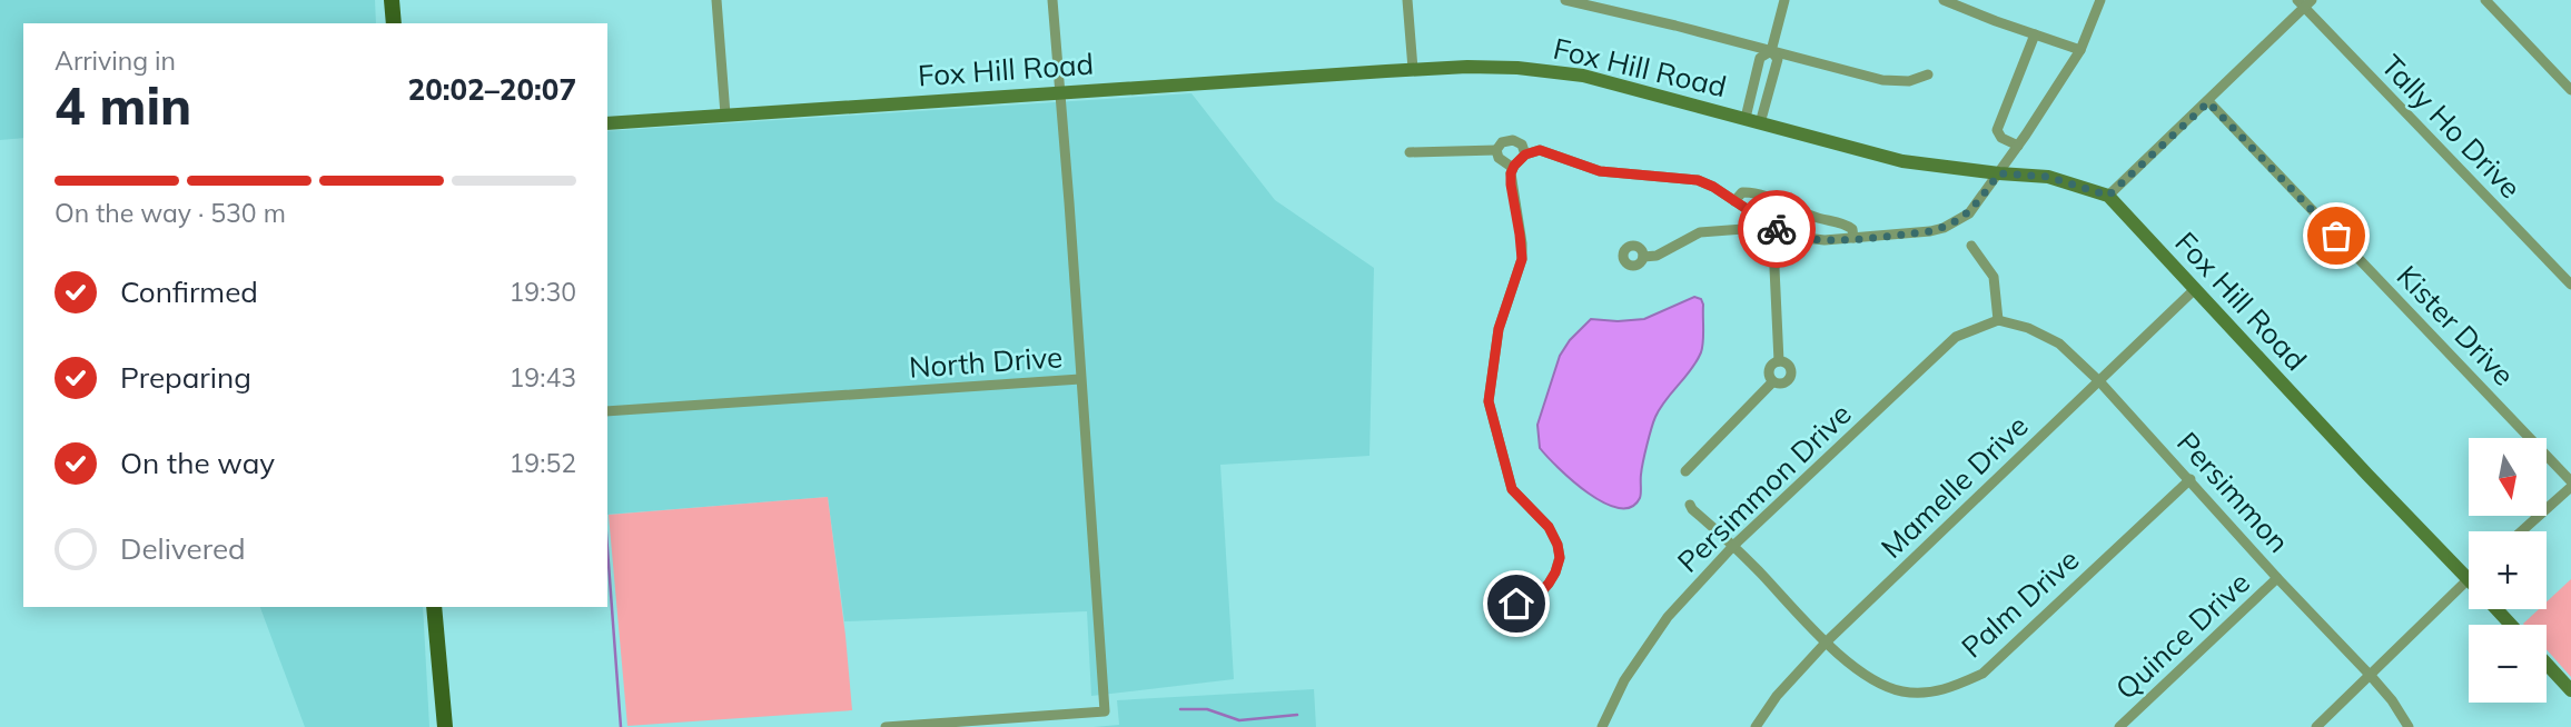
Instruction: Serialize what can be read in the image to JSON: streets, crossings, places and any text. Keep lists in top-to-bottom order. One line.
{"streets":{"street":["Fox Hill Road","Tally Ho Drive","Kister Drive","North Drive","Mamelle Drive","Persimmon Drive","Persimmon","Palm Drive","Quince Drive"]},"crossings":[["Fox Hill Road","North Drive"],["Fox Hill Road","Mamelle Drive"],["Mamelle Drive","Persimmon"],["Mamelle Drive","Palm Drive"],["Persimmon Drive","Persimmon"],["Persimmon Drive","Palm Drive"],["Persimmon","Palm Drive"],["Persimmon","Quince Drive"]],"north":"bottom","page":{"heading":["4 min","Arriving in","20:02–20:07"],"bar":"On the way · 530 m","list":[["Confirmed","19:30"],["Preparing","19:43"],["On the way","19:52"],"Delivered"],"map_buttons":["+","−"]}}
